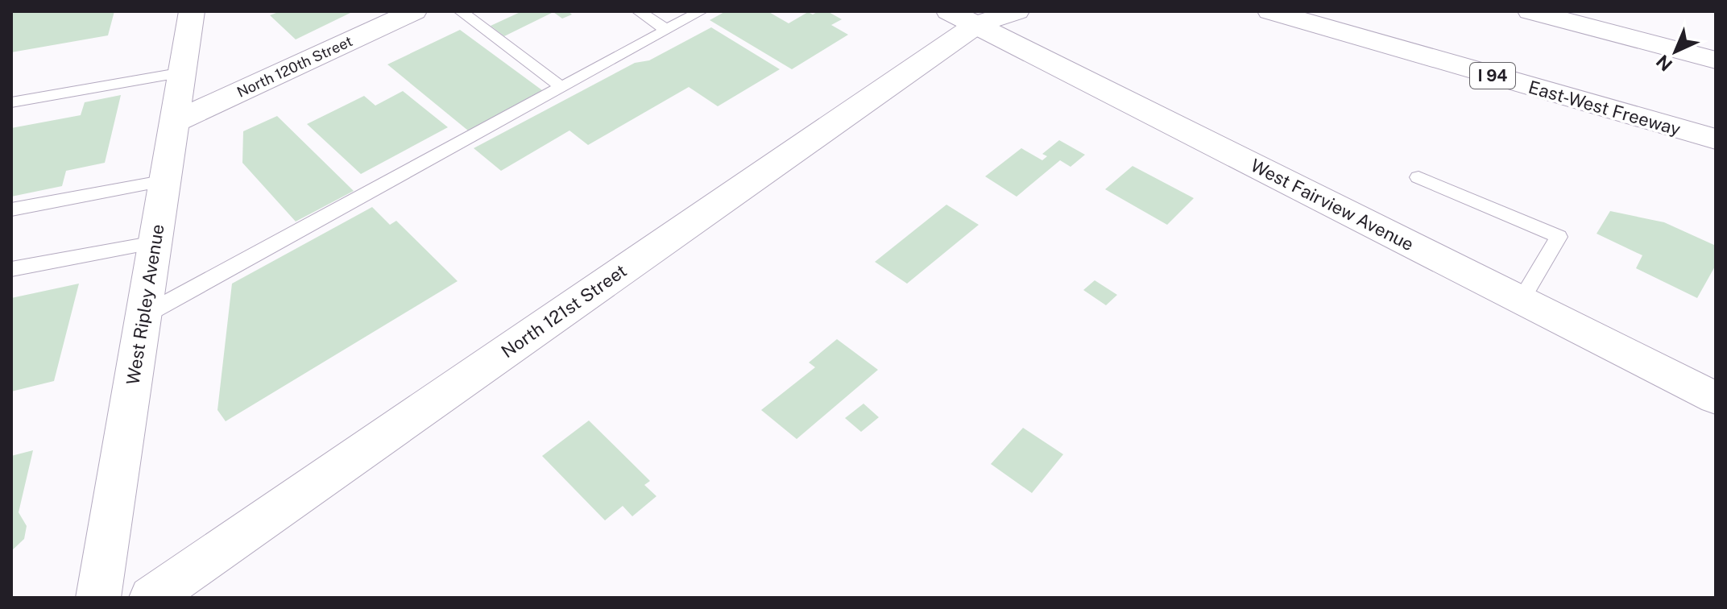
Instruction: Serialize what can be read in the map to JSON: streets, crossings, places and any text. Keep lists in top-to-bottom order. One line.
{"streets":{"main road":["North 120th Street","I 94","East-West Freeway","West Fairview Avenue","West Ripley Avenue","North 121st Street"]},"crossings":[["North 120th Street","West Ripley Avenue"],["West Fairview Avenue","North 121st Street"]],"north":"bottom left"}
